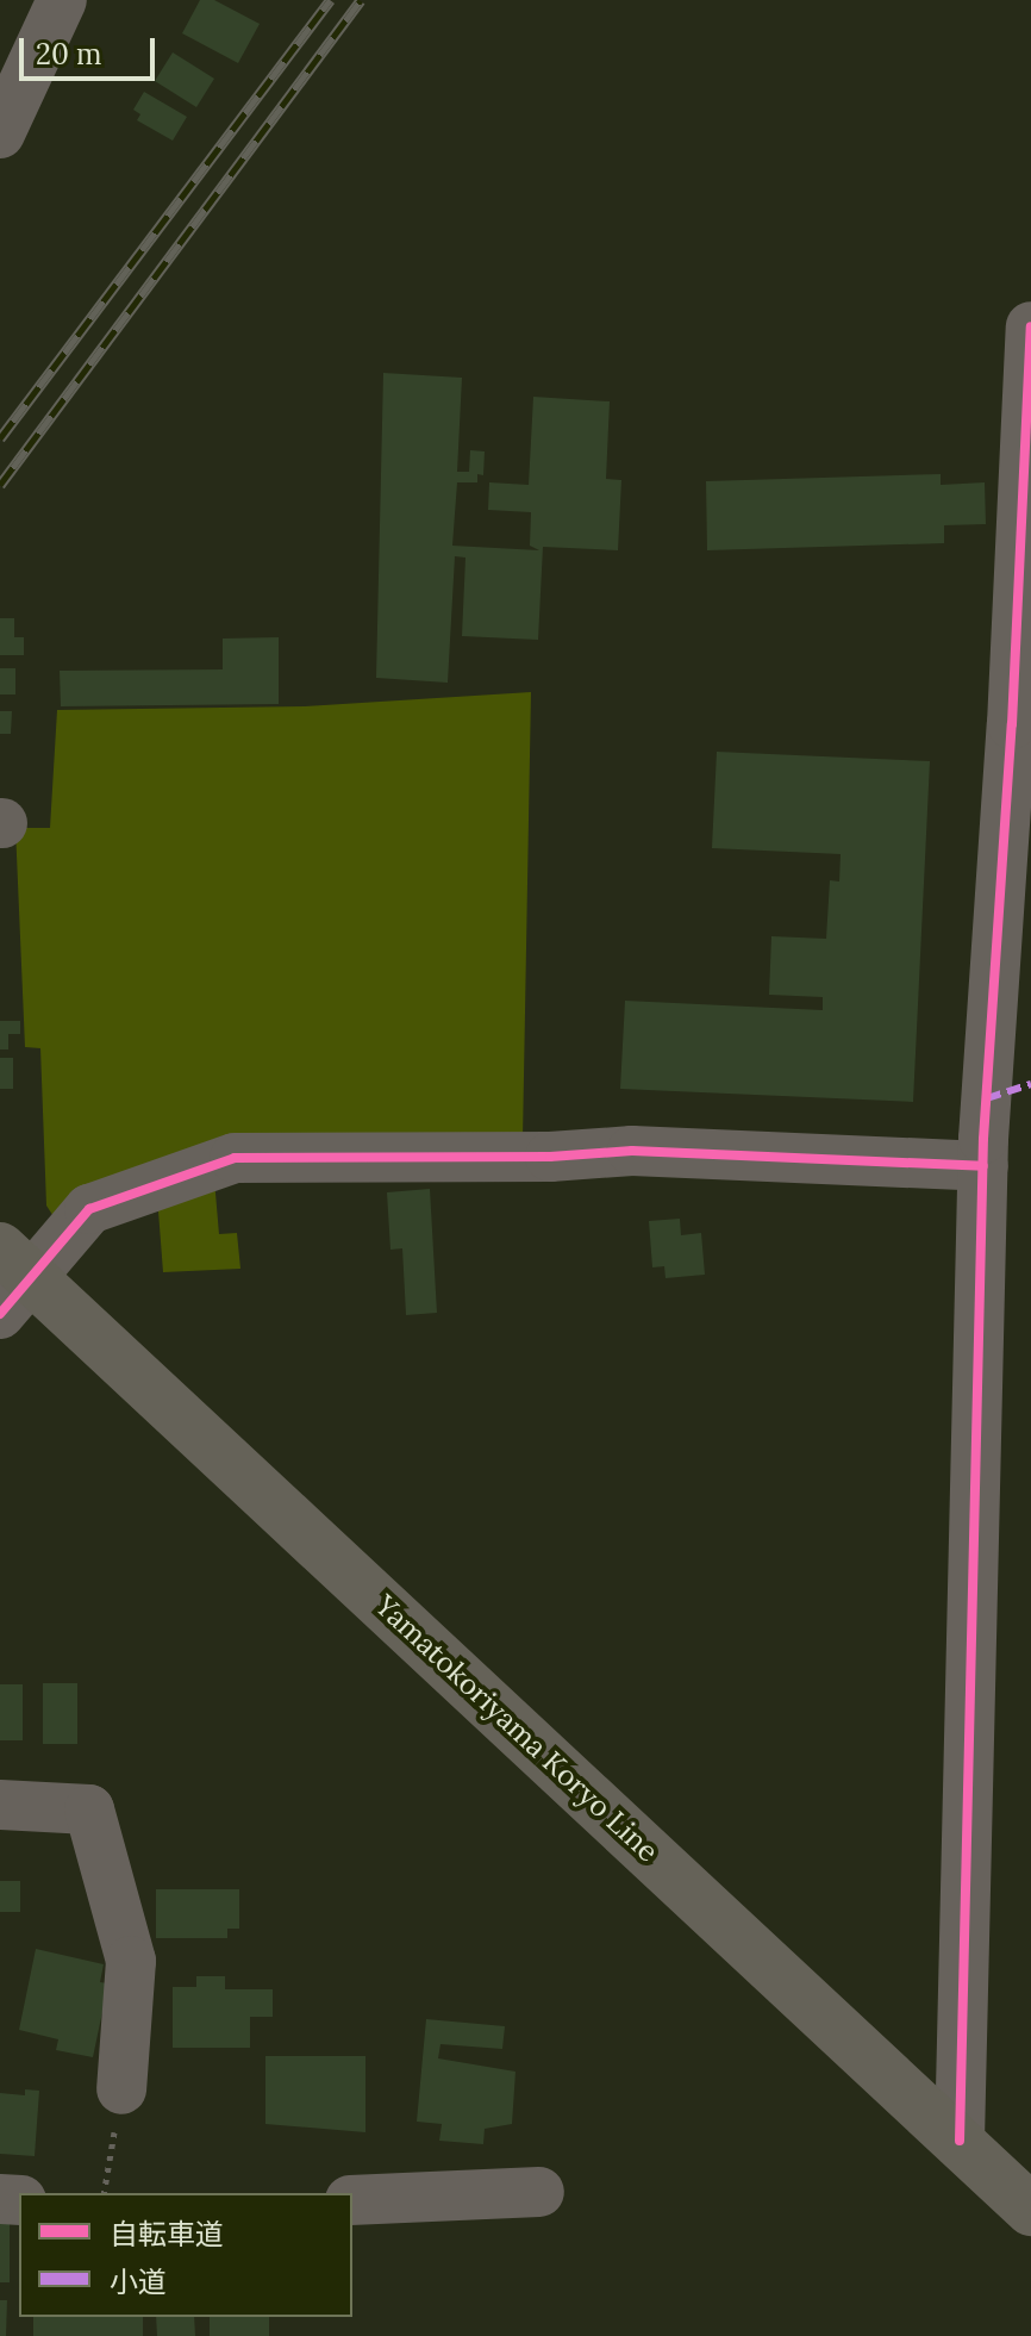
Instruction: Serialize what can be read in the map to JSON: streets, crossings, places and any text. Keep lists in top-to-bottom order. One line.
{"streets":{"main road":["Yamatokoriyama Koryo Line"]},"legend":["自転車道","小道"],"scale_bar":"20 m"}
